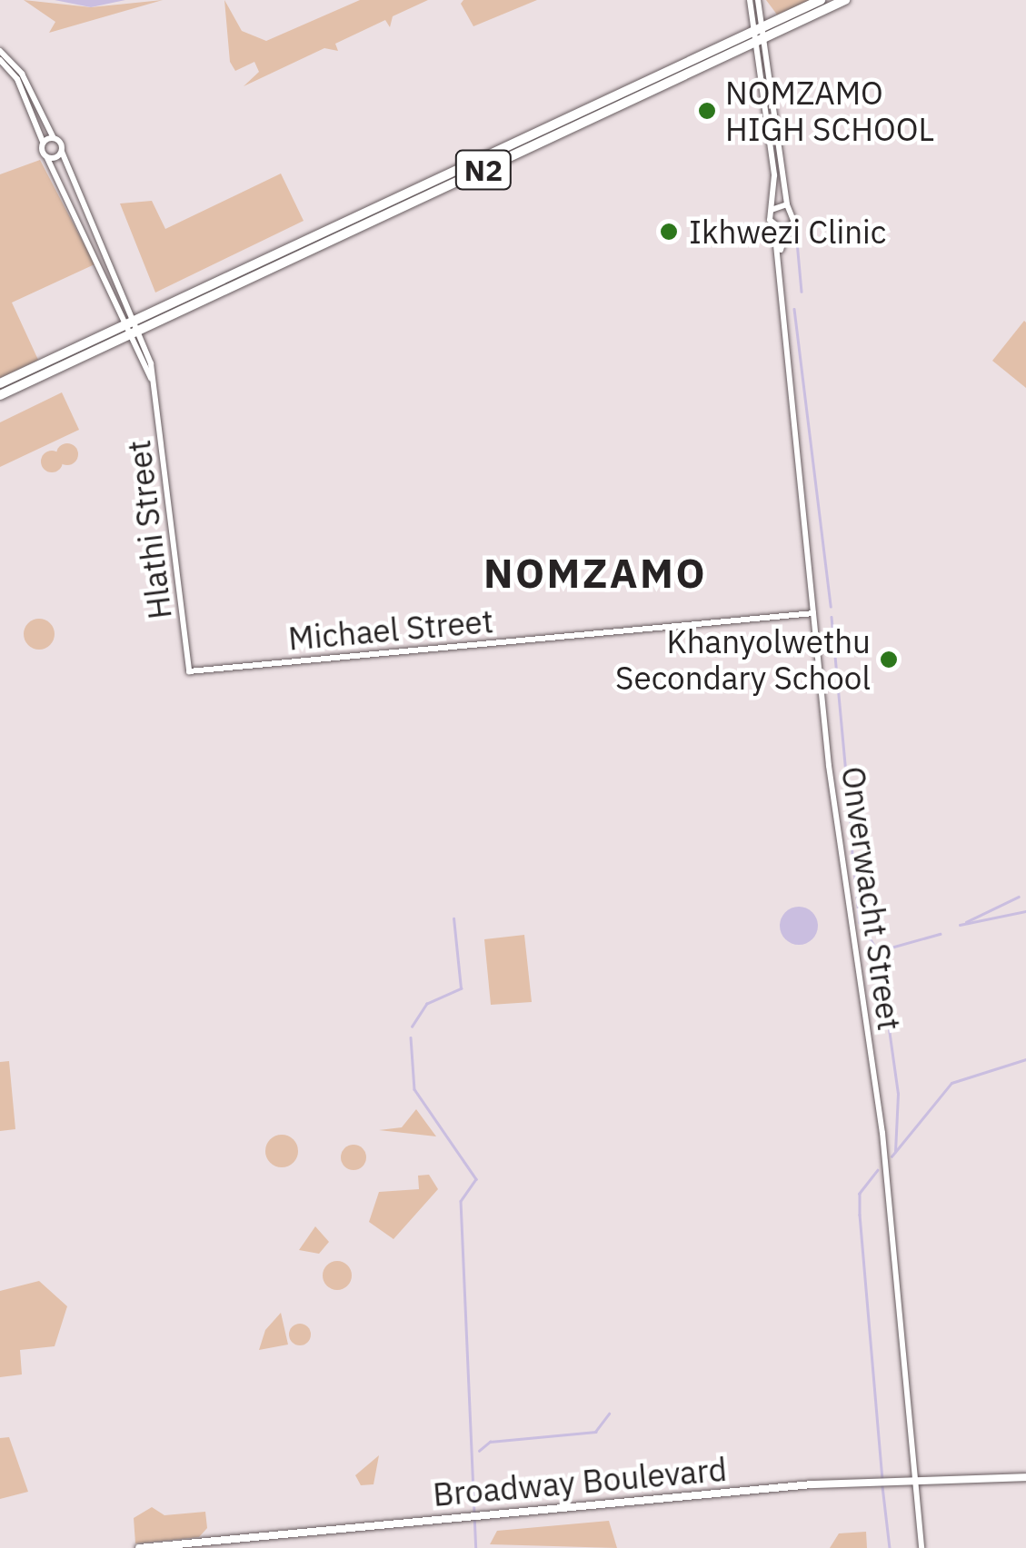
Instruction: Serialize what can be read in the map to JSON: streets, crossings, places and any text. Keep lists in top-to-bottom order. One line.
{"streets":{"highway":["N2"],"main road":["Broadway Boulevard"],"street":["Hlathi Street","Michael Street","Onverwacht Street"]},"crossings":[["N2","Hlathi Street"],["Hlathi Street","Michael Street"],["Michael Street","Onverwacht Street"],["Onverwacht Street","Broadway Boulevard"]],"districts":["NOMZAMO"],"places":["NOMZAMO HIGH SCHOOL","Ikhwezi Clinic","Khanyolwethu Secondary School"]}
